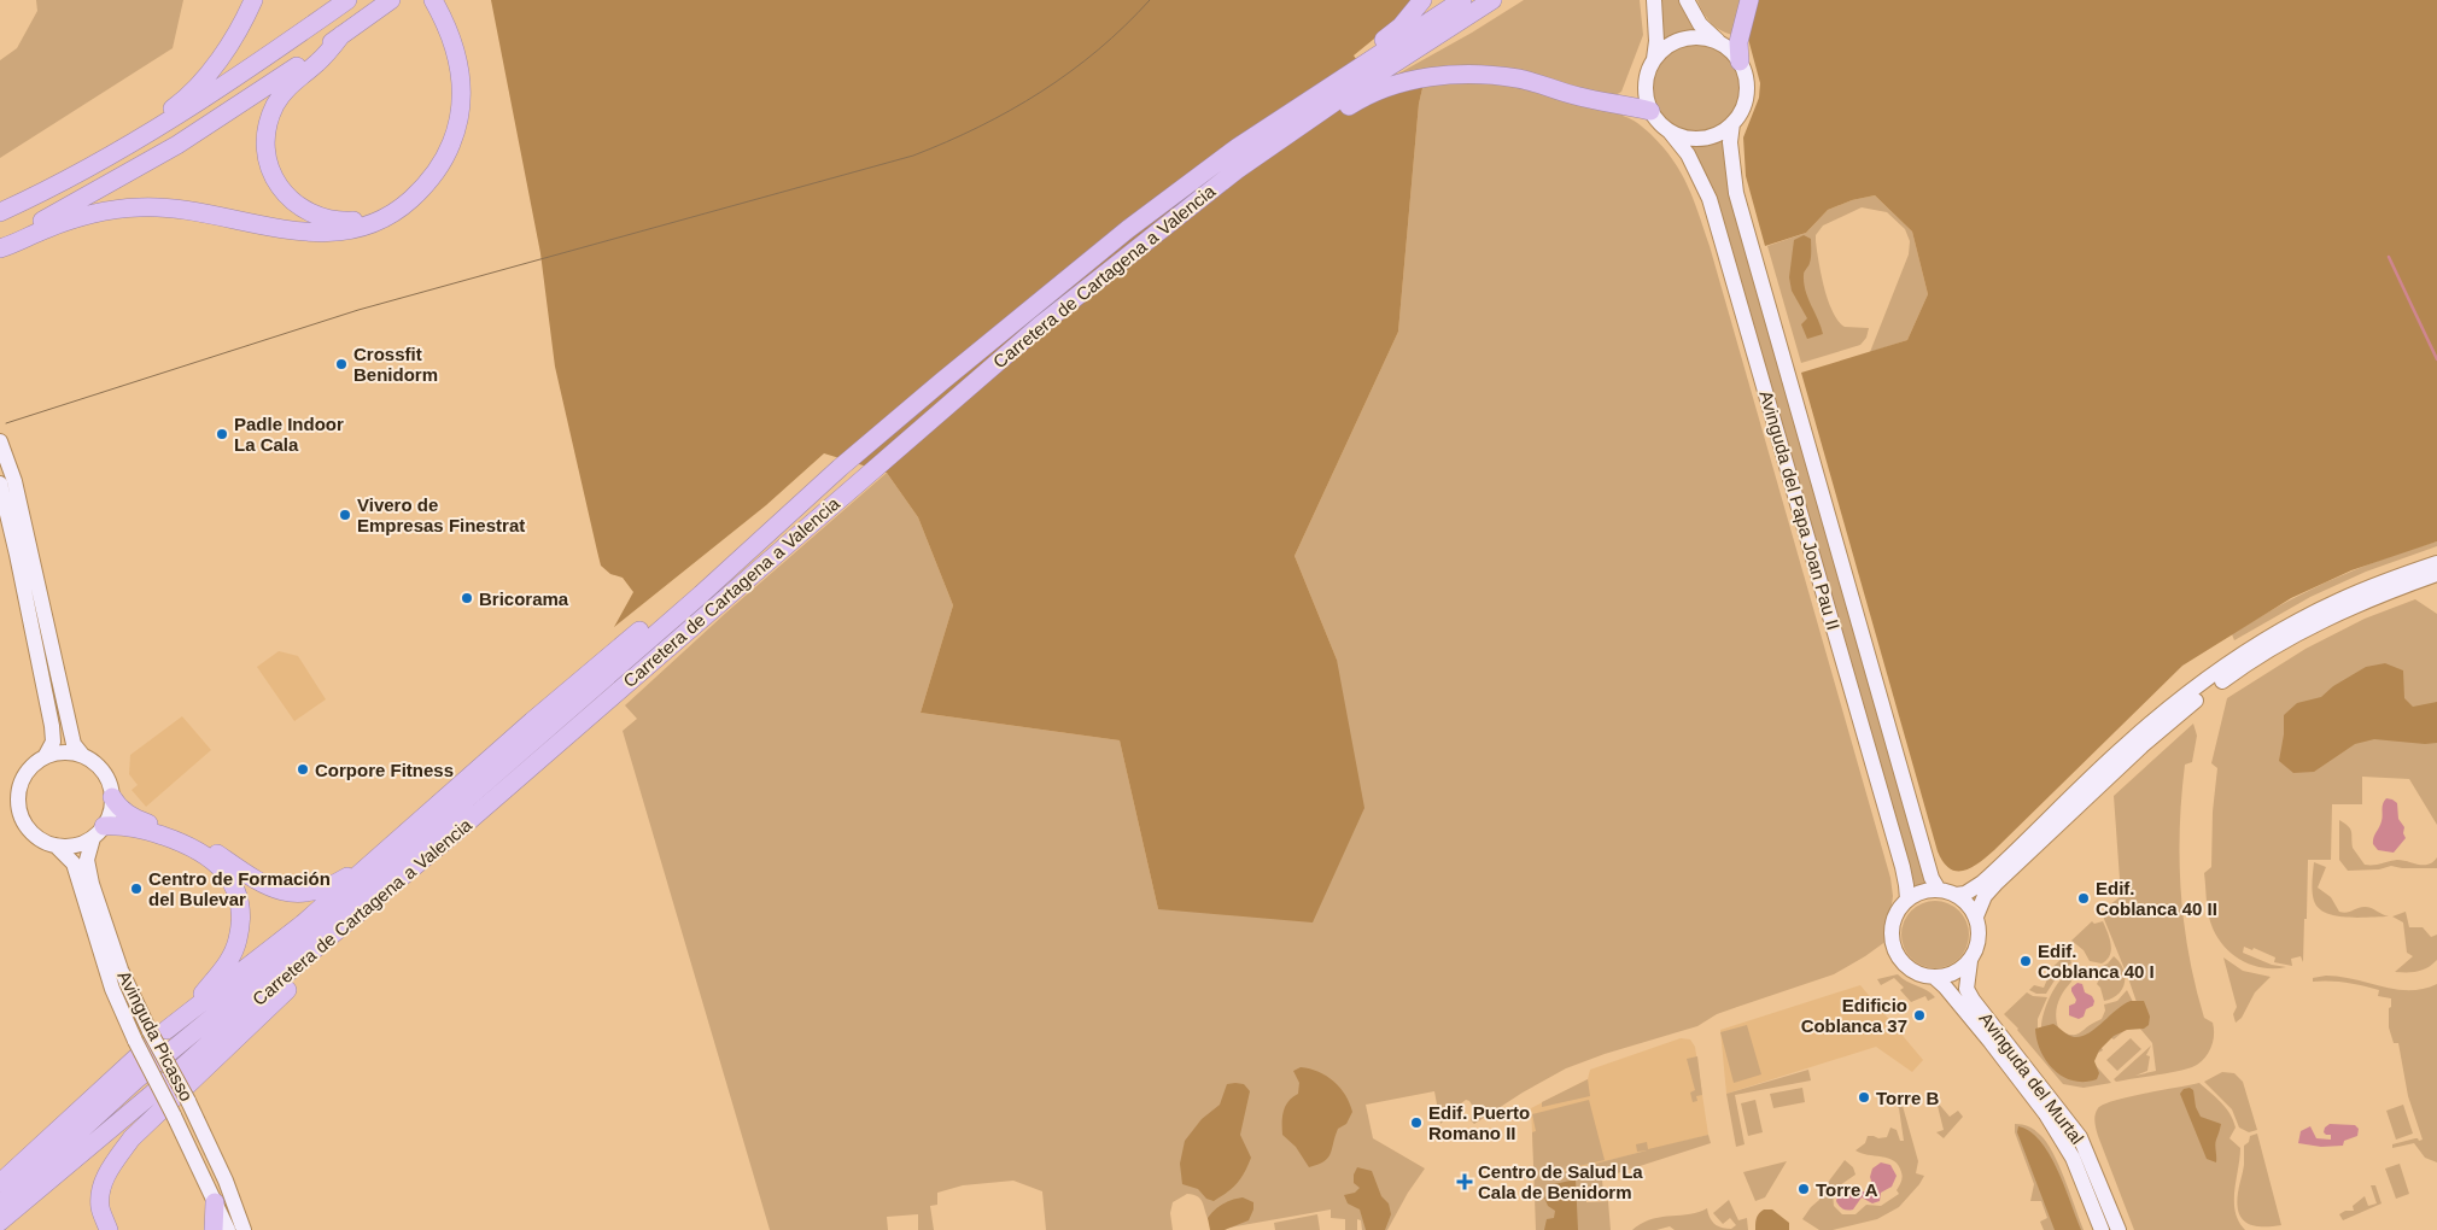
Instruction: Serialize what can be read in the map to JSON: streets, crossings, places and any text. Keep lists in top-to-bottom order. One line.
{"streets":{"highway":["Carretera de Cartagena a Valencia"],"main road":["Avinguda del Papa Joan Pau II","Avinguda Picasso","Avinguda del Murtal"]},"crossings":[["Avinguda del Papa Joan Pau II","Avinguda del Murtal"]],"places":{"other":["Crossfit Benidorm","Padle Indoor La Cala","Vivero de Empresas Finestrat","Bricorama","Corpore Fitness","Centro de Formación del Bulevar","Edif. Coblanca 40 II","Edif. Coblanca 40 I","Edificio Coblanca 37","Torre B","Edif. Puerto Romano II","Torre A"],"health":["Centro de Salud La Cala de Benidorm"]}}
